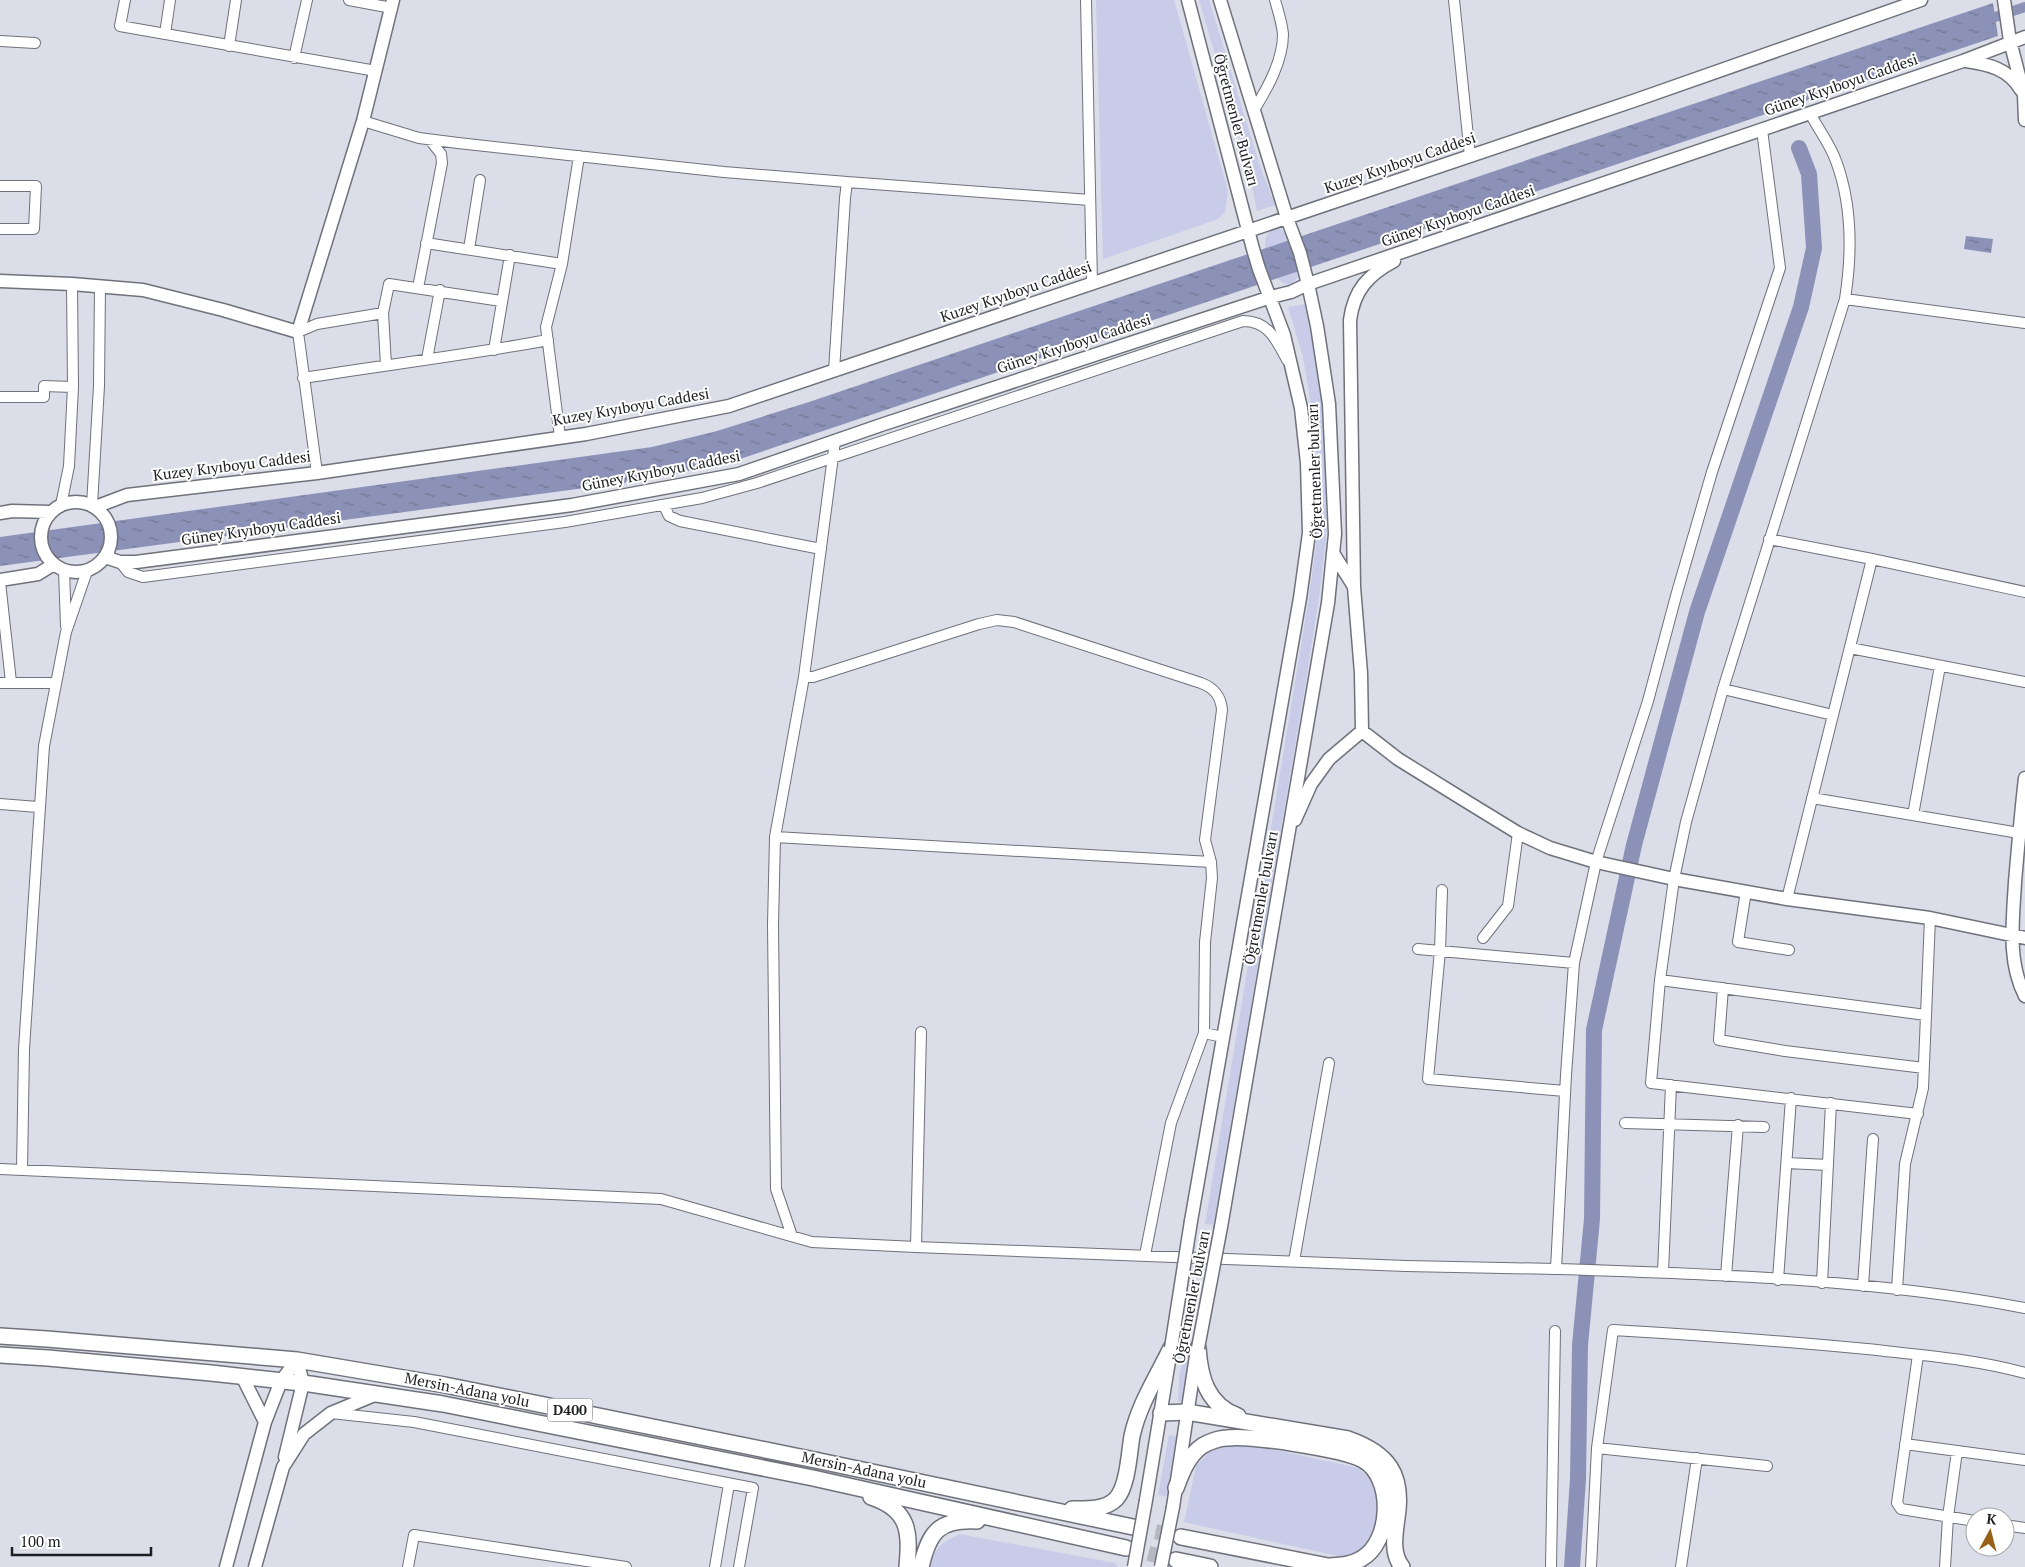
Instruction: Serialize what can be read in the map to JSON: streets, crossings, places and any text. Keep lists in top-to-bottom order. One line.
{"streets":{"highway":["Mersin-Adana yolu","D400"],"main road":["Güney Kıyıboyu Caddesi","Öğretmenler Bulvarı","Kuzey Kıyıboyu Caddesi","Öğretmenler bulvarı"]},"crossings":[["Güney Kıyıboyu Caddesi","Kuzey Kıyıboyu Caddesi"],["Güney Kıyıboyu Caddesi","Öğretmenler bulvarı"],["Öğretmenler Bulvarı","Kuzey Kıyıboyu Caddesi"],["Öğretmenler Bulvarı","Öğretmenler bulvarı"]],"scale_bar":"100 m","north":"top"}
